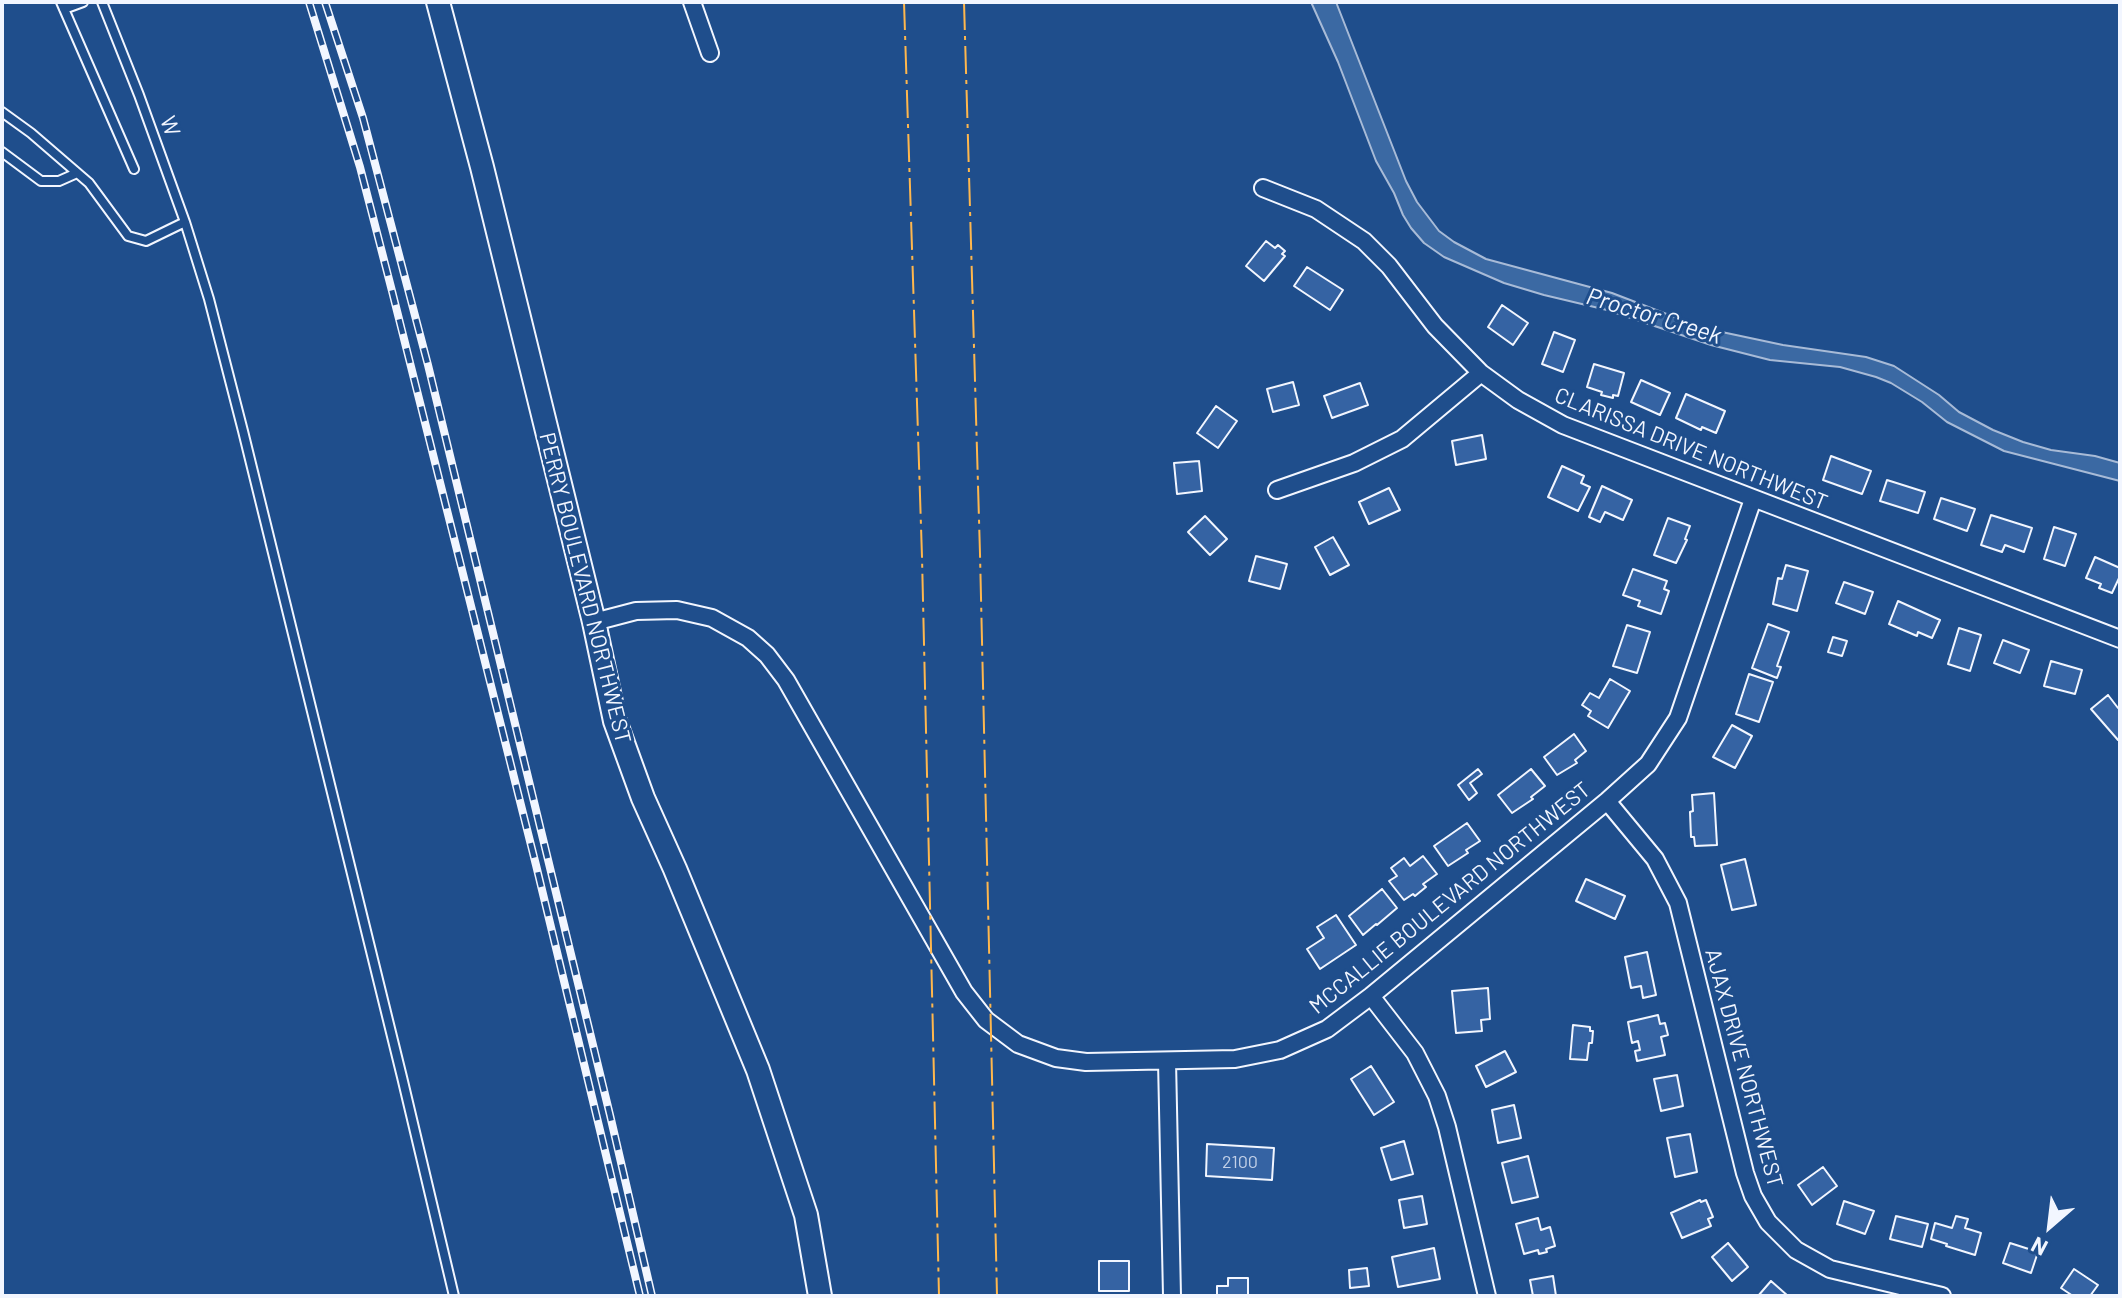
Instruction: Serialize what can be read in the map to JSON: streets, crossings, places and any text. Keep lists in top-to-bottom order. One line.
{"streets":{"street":["CLARISSA DRIVE NORTHWEST","PERRY BOULEVARD NORTHWEST","MCCALLIE BOULEVARD NORTHWEST","AJAX DRIVE NORTHWEST"],"lane":["W"]},"crossings":[["CLARISSA DRIVE NORTHWEST","MCCALLIE BOULEVARD NORTHWEST"],["PERRY BOULEVARD NORTHWEST","MCCALLIE BOULEVARD NORTHWEST"],["MCCALLIE BOULEVARD NORTHWEST","AJAX DRIVE NORTHWEST"]],"water":["Proctor Creek"],"house_numbers":["2100"],"north":"bottom left"}
